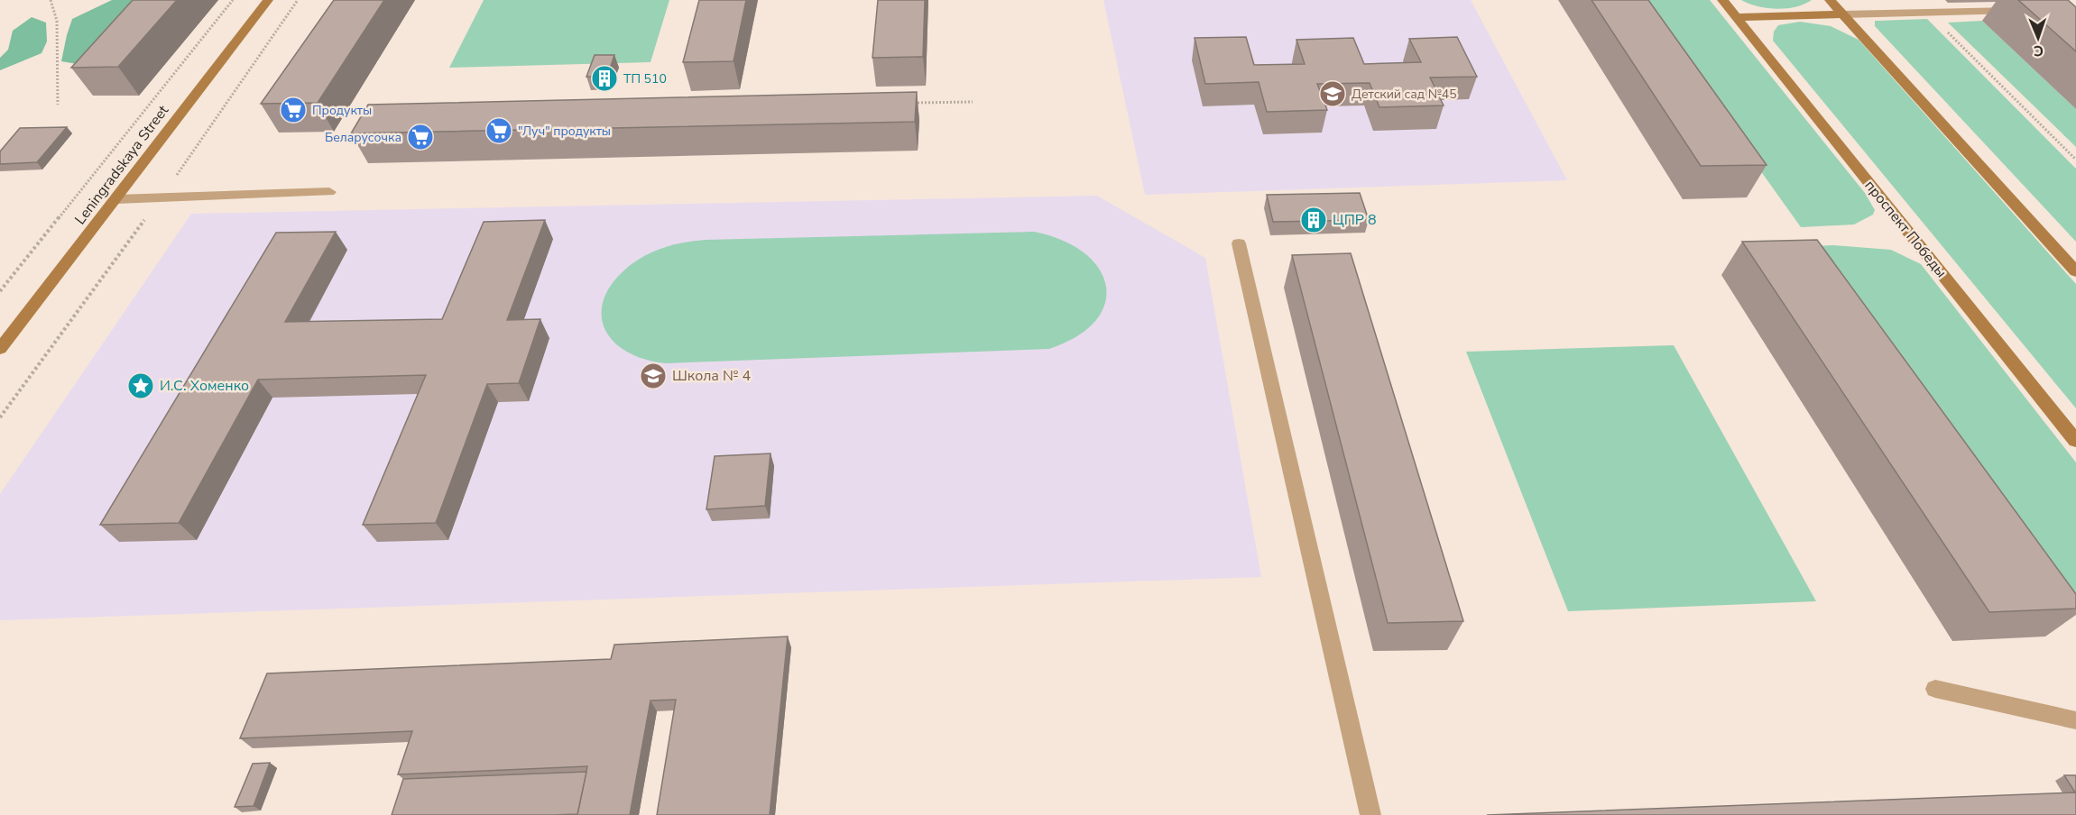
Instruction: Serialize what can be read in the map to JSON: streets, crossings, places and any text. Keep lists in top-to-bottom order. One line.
{"streets":{"main road":["Leningradskaya Street","проспект Победы"]},"places":{"building":["ТП 510","ЦПР 8"],"school or university":["Детский сад №45","Школа № 4"],"supermarket":["Продукты","\"Луч\" продукты","Беларусочка"],"place":["И.С. Хоменко"]},"north":"bottom"}
